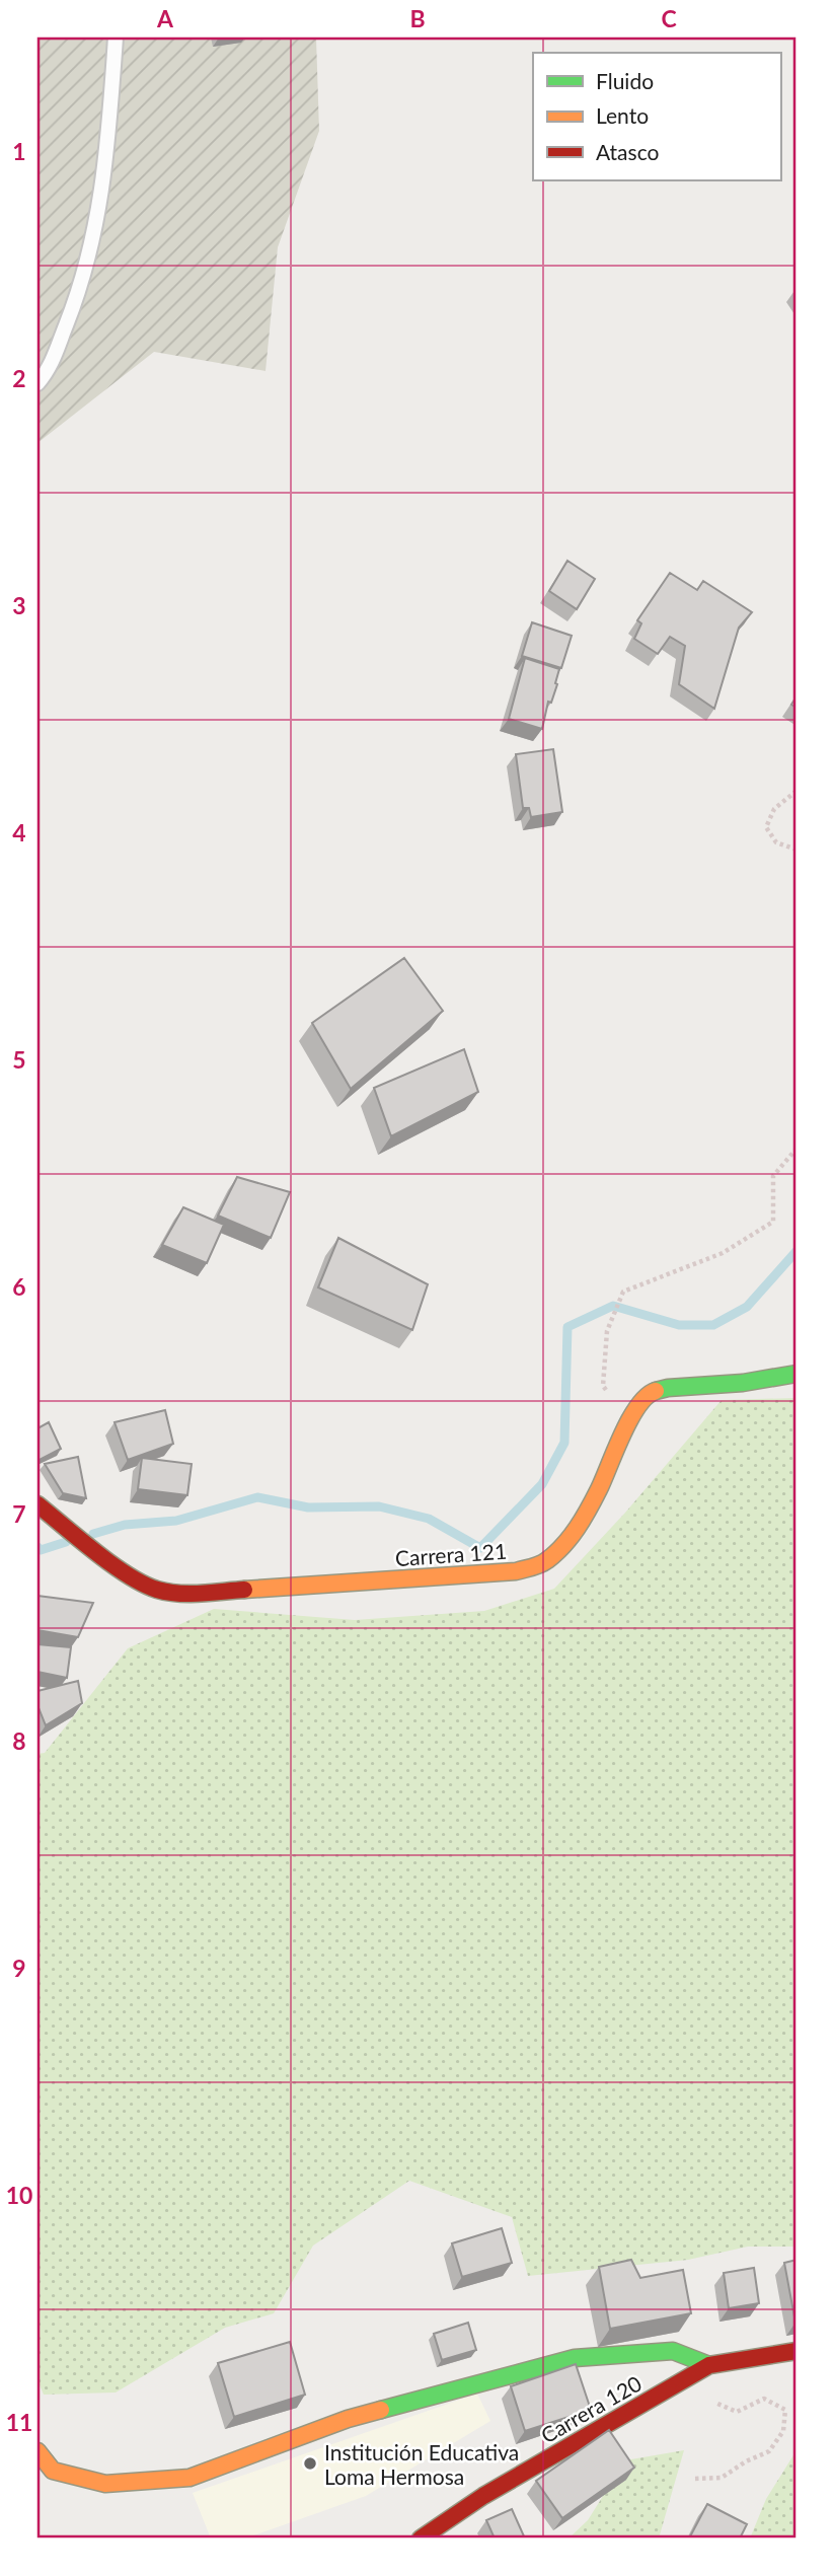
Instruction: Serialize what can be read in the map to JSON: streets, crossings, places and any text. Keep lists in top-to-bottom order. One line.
{"streets":{"street":["Carrera 121","Carrera 120"]},"places":["Institución Educativa Loma Hermosa"],"legend":["Fluido","Lento","Atasco"],"grid":{"columns":["A","B","C"],"rows":["1","2","3","4","5","6","7","8","9","10","11"]}}
